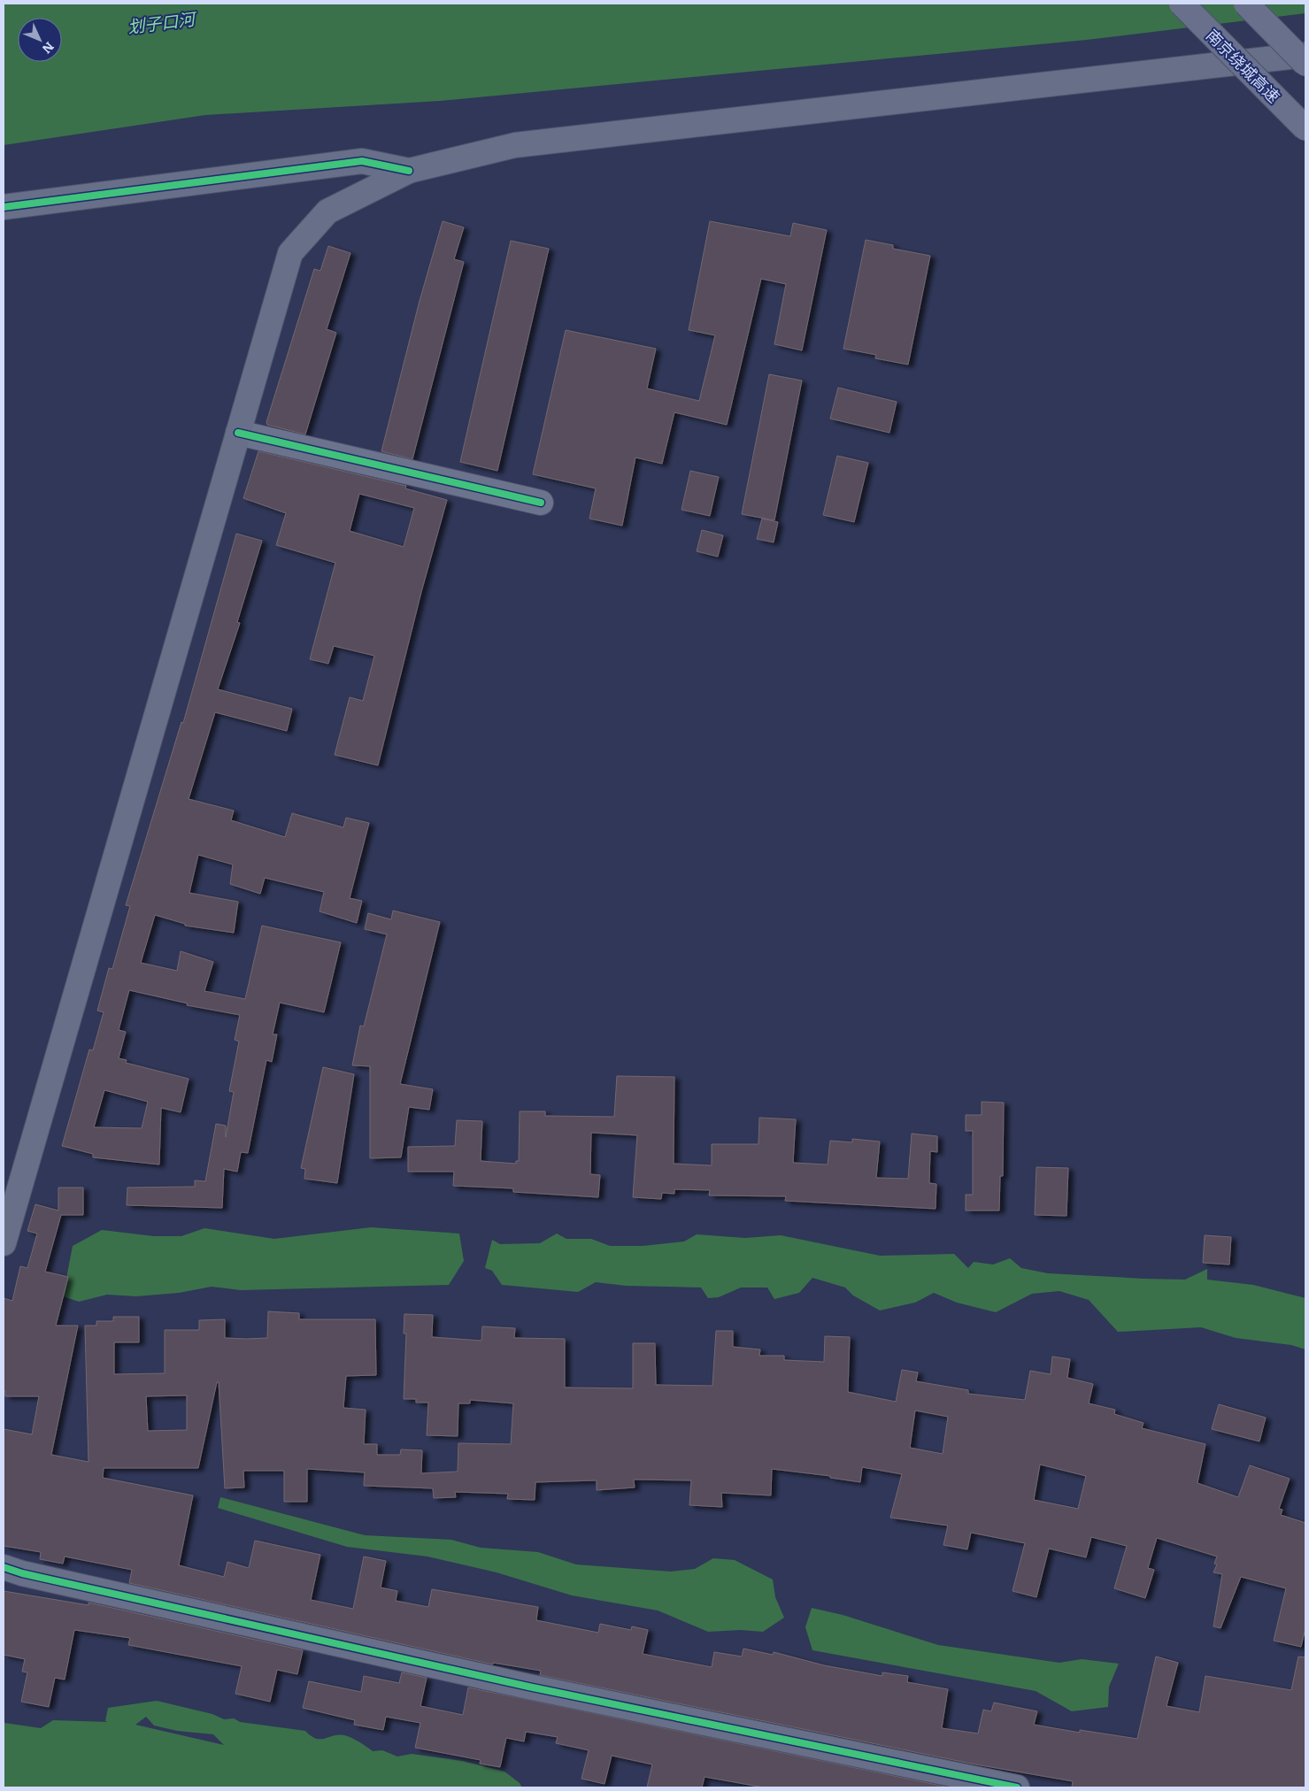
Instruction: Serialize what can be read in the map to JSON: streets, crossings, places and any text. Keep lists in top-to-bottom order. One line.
{"streets":{"highway":["南京绕城高速"]},"water":["划子口河"],"north":"bottom right"}
